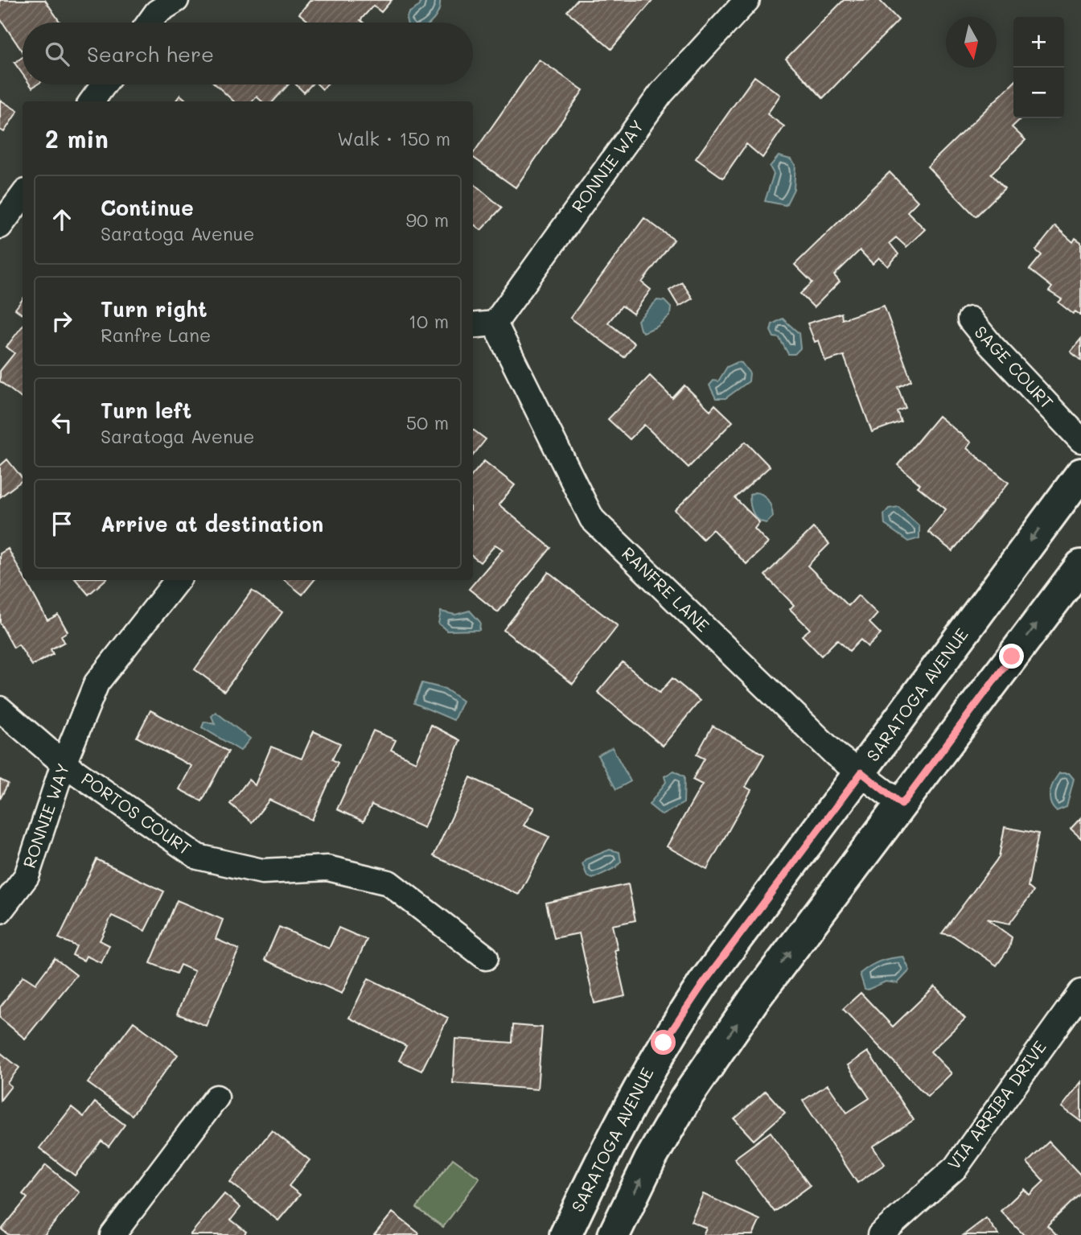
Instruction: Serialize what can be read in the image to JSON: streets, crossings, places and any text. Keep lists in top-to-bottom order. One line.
{"streets":{"main road":["SARATOGA AVENUE"],"street":["RONNIE WAY","SAGE COURT","RANFRE LANE","PORTOS COURT","VIA ARRIBA DRIVE"]},"crossings":[["RONNIE WAY","RANFRE LANE"],["RONNIE WAY","PORTOS COURT"],["RANFRE LANE","SARATOGA AVENUE"]],"north":"bottom","page":{"map_buttons":["+","−"],"search":"Search here","heading":["2 min","Walk · 150 m"],"list":[["Continue","Saratoga Avenue","90 m"],["Turn right","Ranfre Lane","10 m"],["Turn left","Saratoga Avenue","50 m"],"Arrive at destination"]}}
